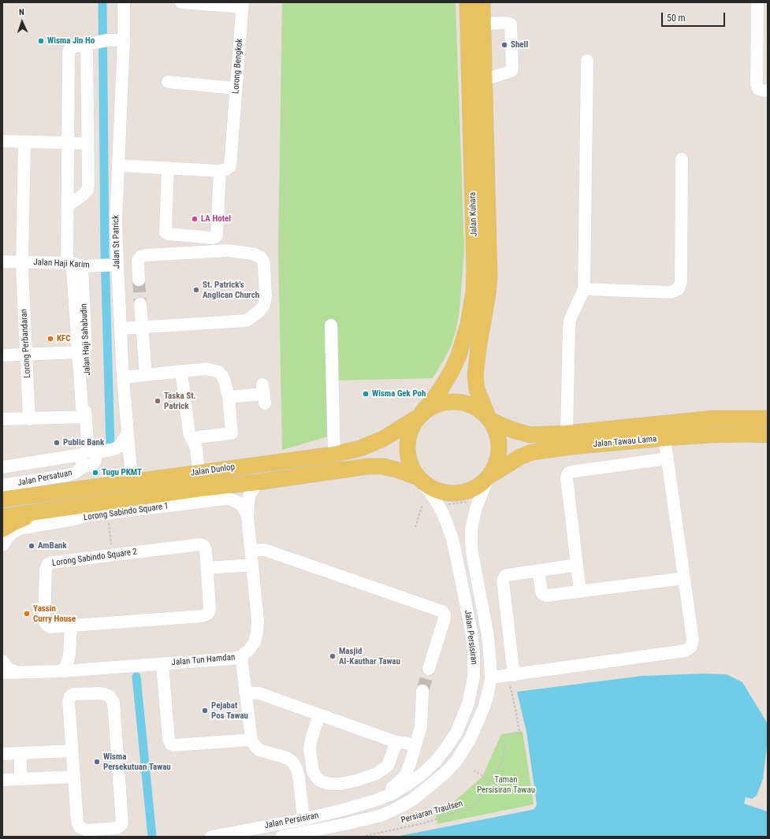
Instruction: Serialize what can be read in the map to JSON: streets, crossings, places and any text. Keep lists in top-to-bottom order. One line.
{"streets":{"main road":["Jalan Kuhara","Jalan Tawau Lama","Jalan Dunlop"],"street":["Lorong Bengkok","Jalan St Patrick","Jalan Haji Karim","Jalan Haji Sahabudin","Lorong Perbandaran","Jalan Persatuan","Lorong Sabindo Square 1","Lorong Sabindo Square 2","Jalan Persisiran","Jalan Tun Hamdan"],"path":["Persiaran Traulsen"]},"crossings":[["Jalan Kuhara","Jalan Tawau Lama"],["Jalan Kuhara","Jalan Dunlop"],["Jalan Kuhara","Jalan Persisiran"],["Jalan St Patrick","Jalan Haji Karim"],["Jalan St Patrick","Jalan Dunlop"],["Jalan Haji Karim","Jalan Haji Sahabudin"],["Jalan Haji Karim","Lorong Perbandaran"],["Jalan Haji Sahabudin","Jalan Persatuan"],["Jalan Tawau Lama","Jalan Dunlop"],["Jalan Tawau Lama","Jalan Persisiran"],["Jalan Dunlop","Jalan Persisiran"],["Jalan Dunlop","Jalan Tun Hamdan"],["Lorong Sabindo Square 1","Jalan Tun Hamdan"]],"parks":["Taman Persisiran Tawau"],"places":["Wisma Jin Ho","Shell","LA Hotel","St. Patrick's Anglican Church","KFC","Wisma Gek Poh","Taska St. Patrick","Public Bank","Tugu PKMT","AmBank","Yassin Curry House","Masjid Al-Kauthar Tawau","Pejabat Pos Tawau","Wisma Persekutuan Tawau"],"scale_bar":"50 m","north":"top"}
